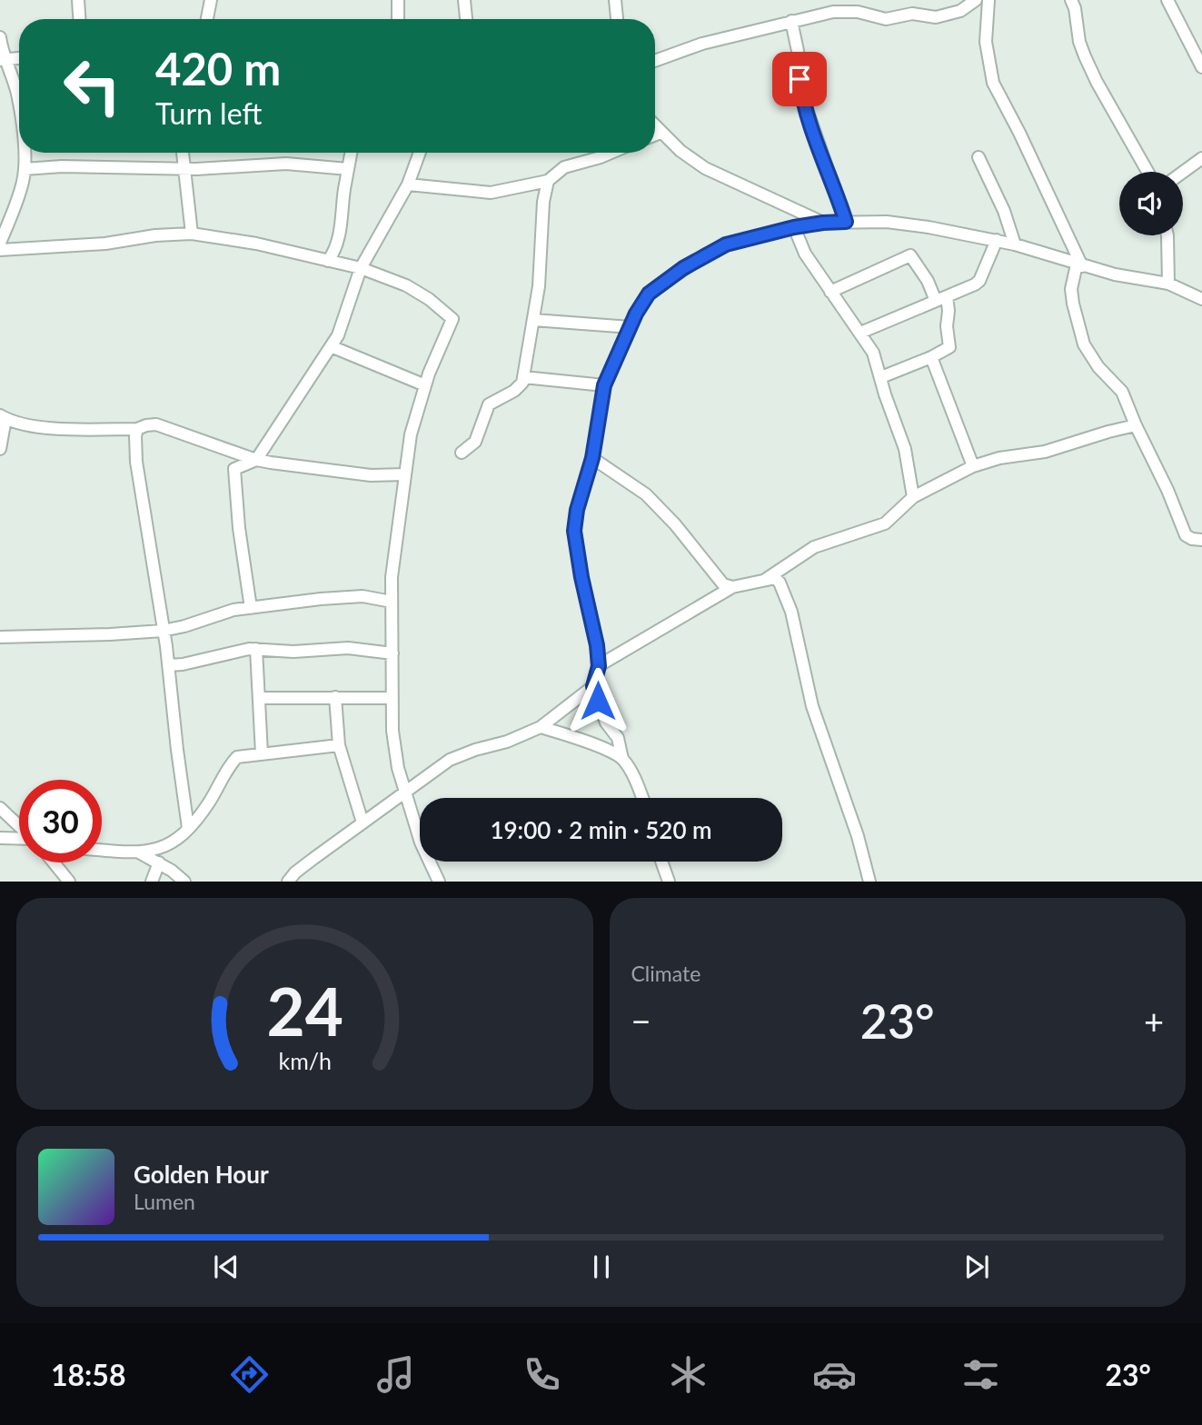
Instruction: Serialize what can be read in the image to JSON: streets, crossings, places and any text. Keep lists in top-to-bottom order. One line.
{"page":{"turn":["420 m","Turn left"],"limit":"30","trip":"19:00 · 2 min · 520 m","tile":"Climate","heat":["−","23°","+"],"song":["Golden Hour","Lumen"],"tabs":["18:58","23°"],"gauge":["24","km/h"]}}
